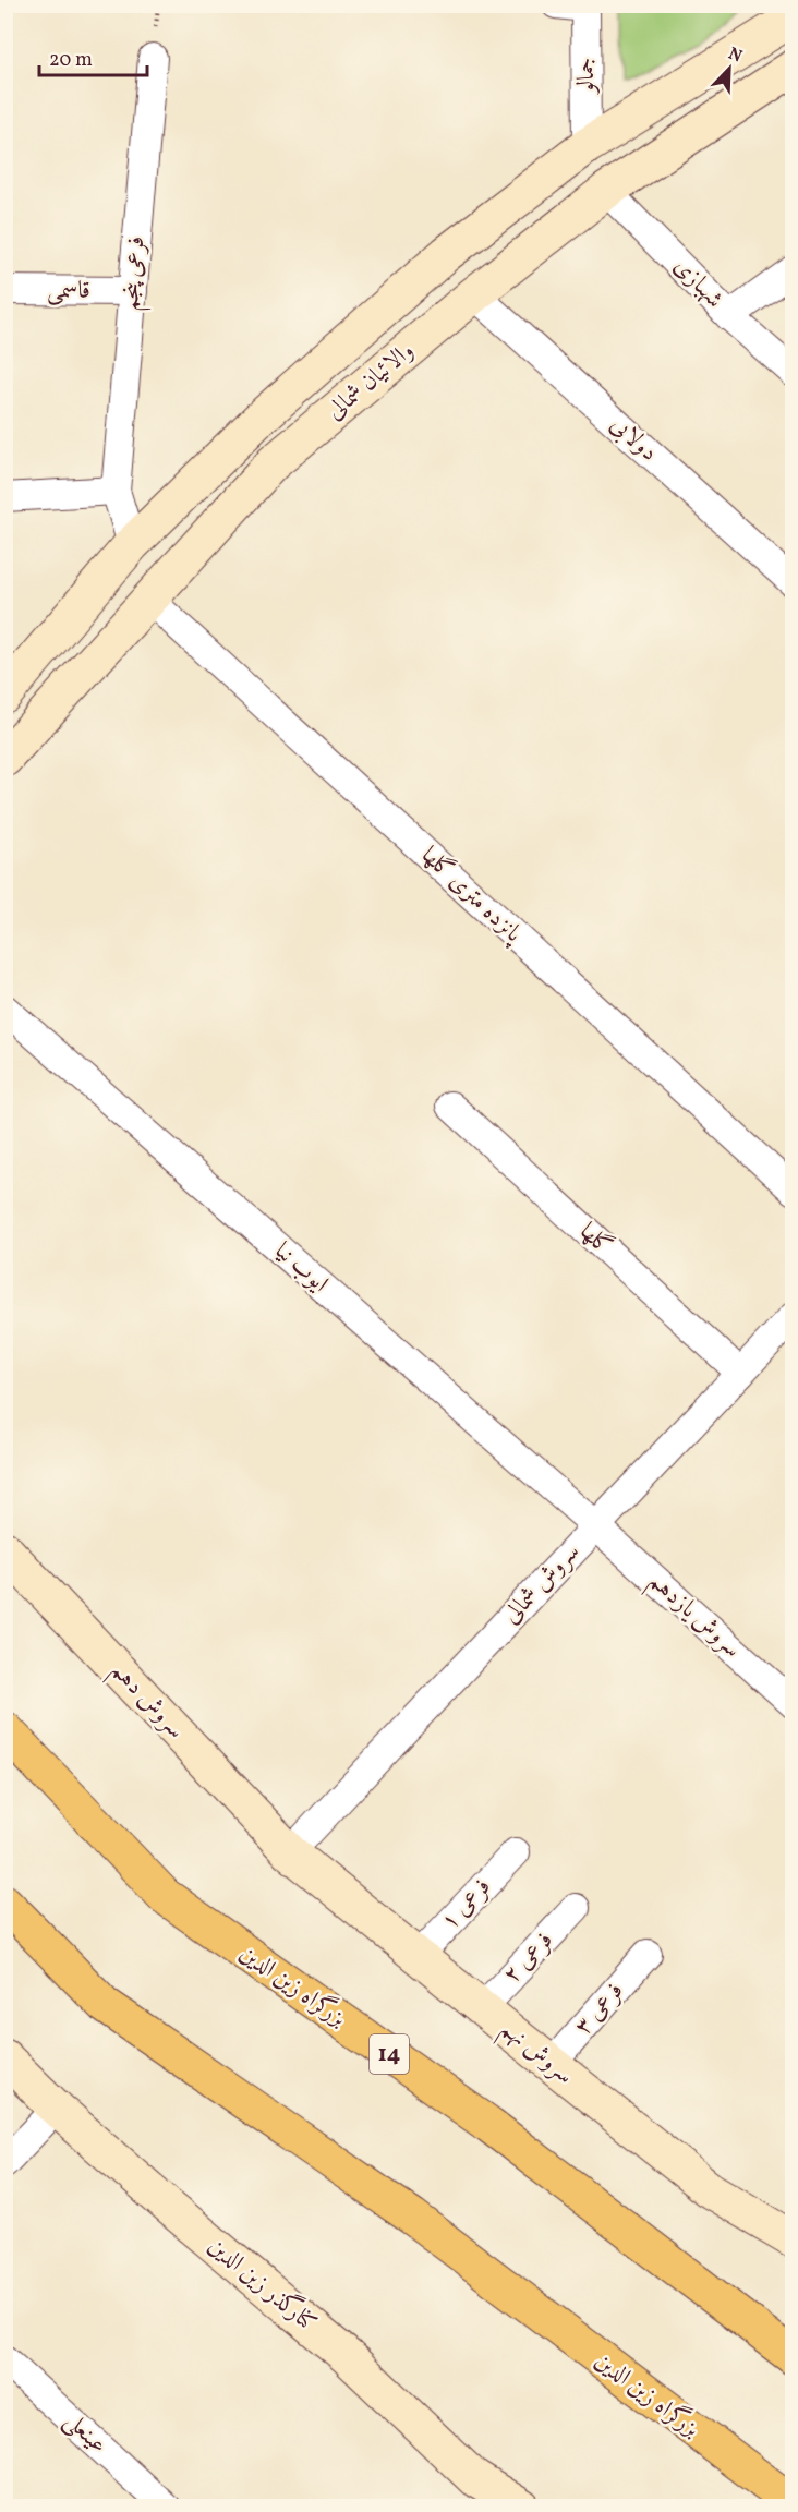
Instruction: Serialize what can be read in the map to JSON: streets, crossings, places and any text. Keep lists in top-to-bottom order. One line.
{"streets":{"highway":["بزرگراه زین الدین","14"],"main road":["والائیان شمالی","سروش دهم","سروش نهم","کنارگذر زین الدین"],"street":["جمالو","فرعی پنجم","شهبازی","قاسمی","دولابی","پانزده متری گلها","گلها","ایوب نیا","سروش شمالی","سروش یازدهم","فرعی ۱","فرعی ۲","فرعی ۳","عینعلی"]},"crossings":[["جمالو","والائیان شمالی"],["فرعی پنجم","قاسمی"],["شهبازی","والائیان شمالی"],["والائیان شمالی","دولابی"],["والائیان شمالی","پانزده متری گلها"],["گلها","سروش شمالی"],["ایوب نیا","سروش شمالی"],["ایوب نیا","سروش یازدهم"],["سروش شمالی","سروش یازدهم"],["سروش شمالی","سروش دهم"],["سروش شمالی","سروش نهم"],["سروش دهم","سروش نهم"],["فرعی ۱","سروش نهم"],["فرعی ۲","سروش نهم"],["فرعی ۳","سروش نهم"]],"scale_bar":"20 m","north":"top right"}
